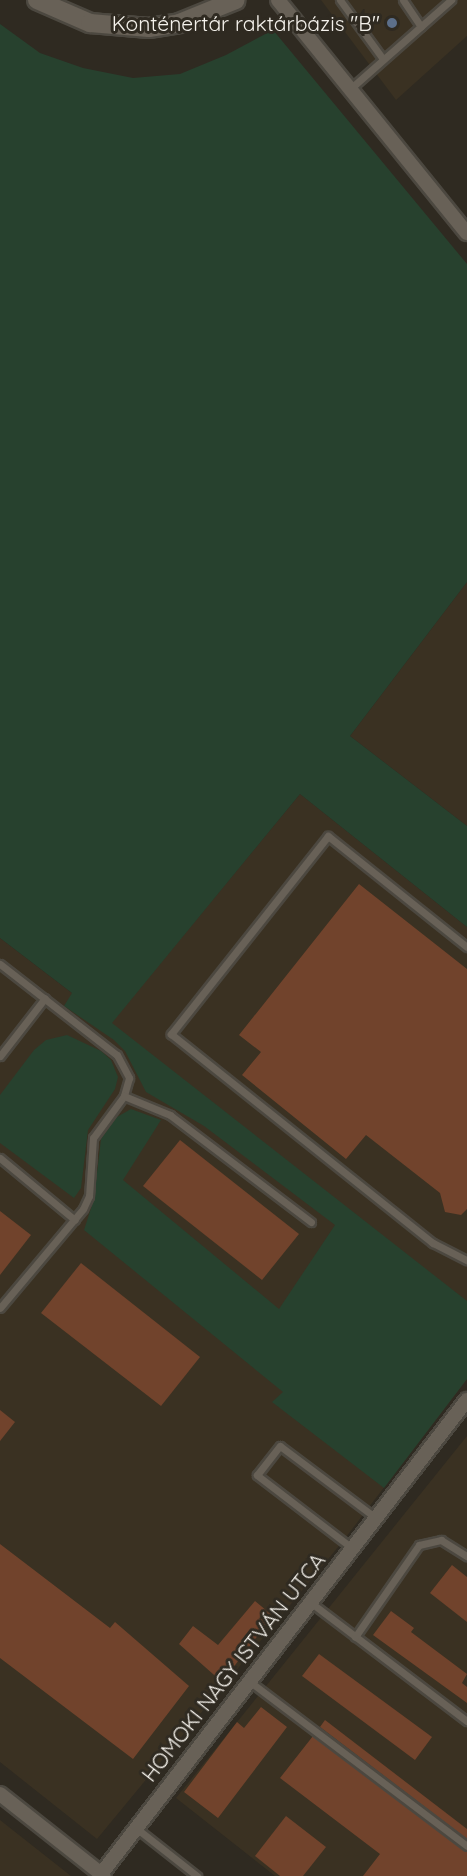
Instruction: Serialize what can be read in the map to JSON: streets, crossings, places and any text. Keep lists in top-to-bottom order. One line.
{"streets":{"street":["HOMOKI NAGY ISTVÁN UTCA"]},"places":["Konténertár raktárbázis \"B\""]}
